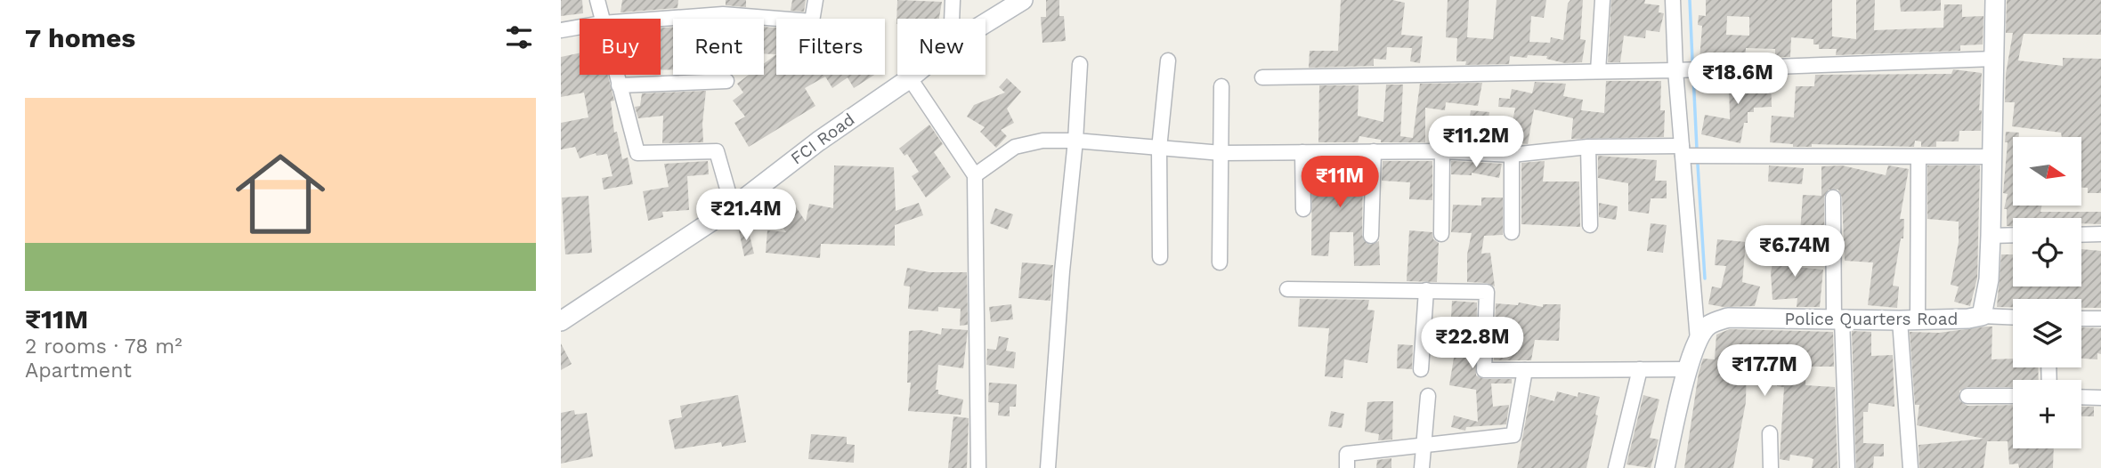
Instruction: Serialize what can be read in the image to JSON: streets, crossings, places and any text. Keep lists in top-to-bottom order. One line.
{"streets":{"street":["FCI Road","Police Quarters Road"]},"north":"right","page":{"heading":"7 homes","chip":["Buy","Rent","Filters","New"],"price":["₹18.6M","₹11.2M","₹11M","₹21.4M","₹6.74M","₹22.8M","₹17.7M"],"list":[{"name":"₹11M","note":"2 rooms · 78 m² · Apartment"}],"map_buttons":"+"}}
